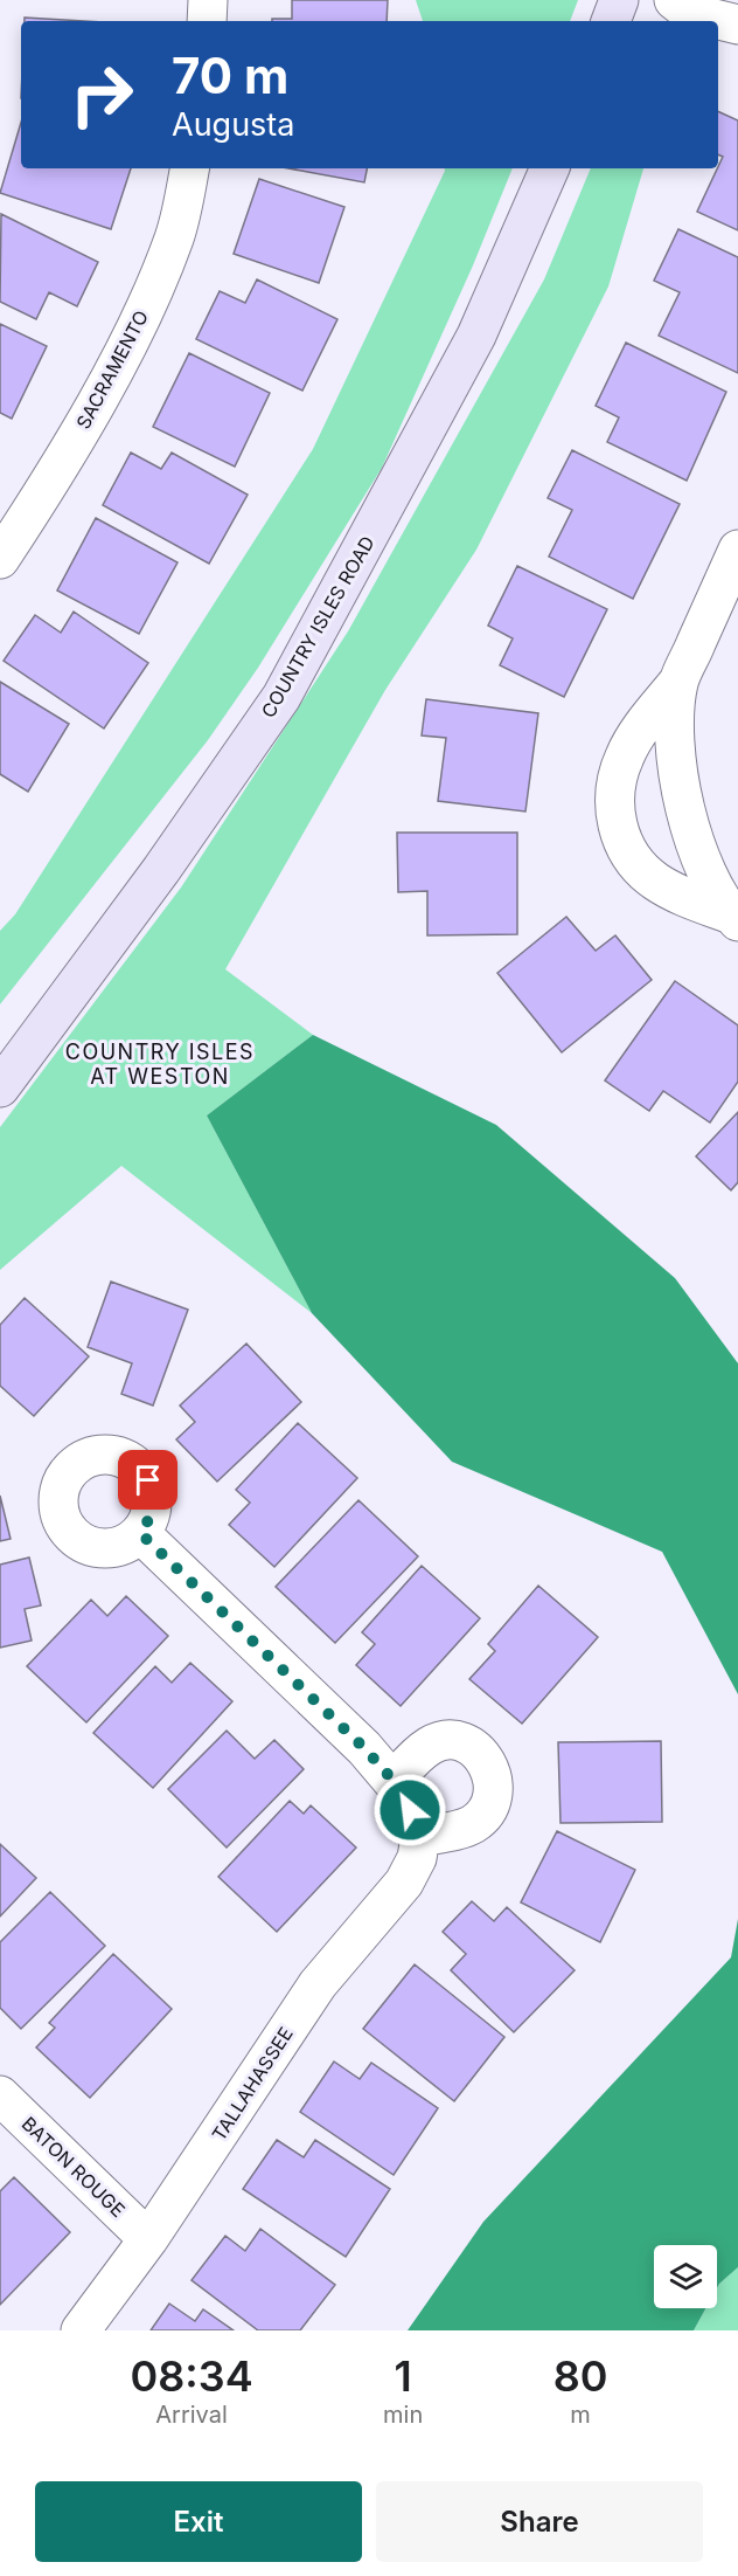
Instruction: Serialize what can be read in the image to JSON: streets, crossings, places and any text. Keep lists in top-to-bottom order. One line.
{"streets":{"street":["SACRAMENTO","COUNTRY ISLES ROAD","TALLAHASSEE","BATON ROUGE"]},"crossings":[["TALLAHASSEE","BATON ROUGE"]],"districts":["COUNTRY ISLES AT WESTON"],"page":{"turn":["70 m","Augusta"],"eta":["08:34","Arrival","1","min","80","m"],"buttons":["Exit","Share"]}}
